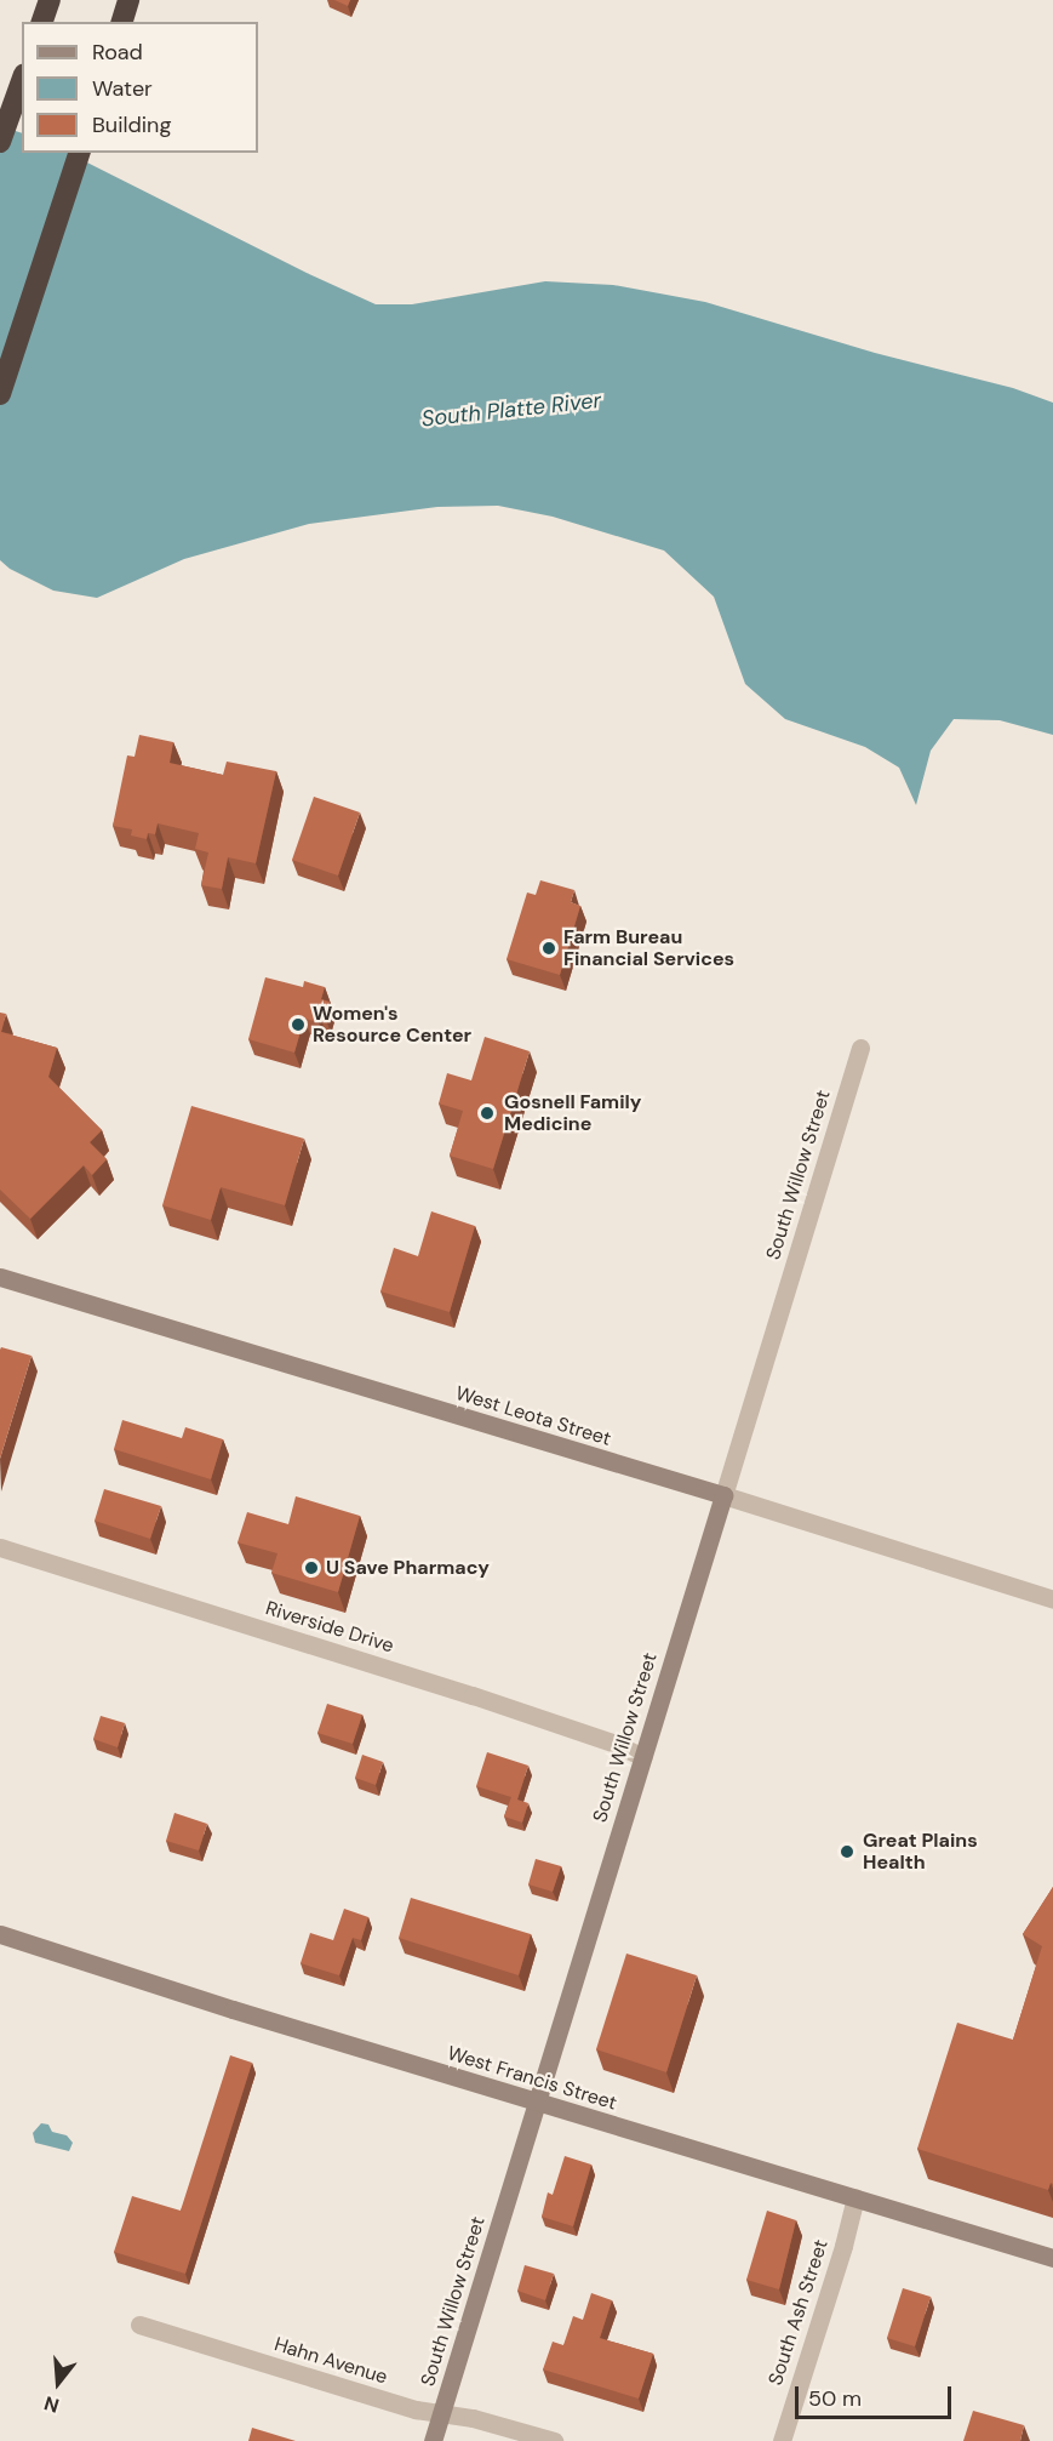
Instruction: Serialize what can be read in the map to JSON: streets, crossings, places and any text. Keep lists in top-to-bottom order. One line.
{"streets":{"main road":["South Willow Street","West Leota Street","West Francis Street"],"street":["Riverside Drive","South Ash Street","Hahn Avenue"]},"crossings":[["South Willow Street","West Leota Street"],["South Willow Street","Riverside Drive"],["South Willow Street","West Francis Street"],["South Willow Street","Hahn Avenue"],["West Francis Street","South Ash Street"]],"water":["South Platte River"],"places":["Farm Bureau Financial Services","Women's Resource Center","Gosnell Family Medicine","U Save Pharmacy","Great Plains Health"],"legend":["Road","Water","Building"],"scale_bar":"50 m","north":"bottom"}
